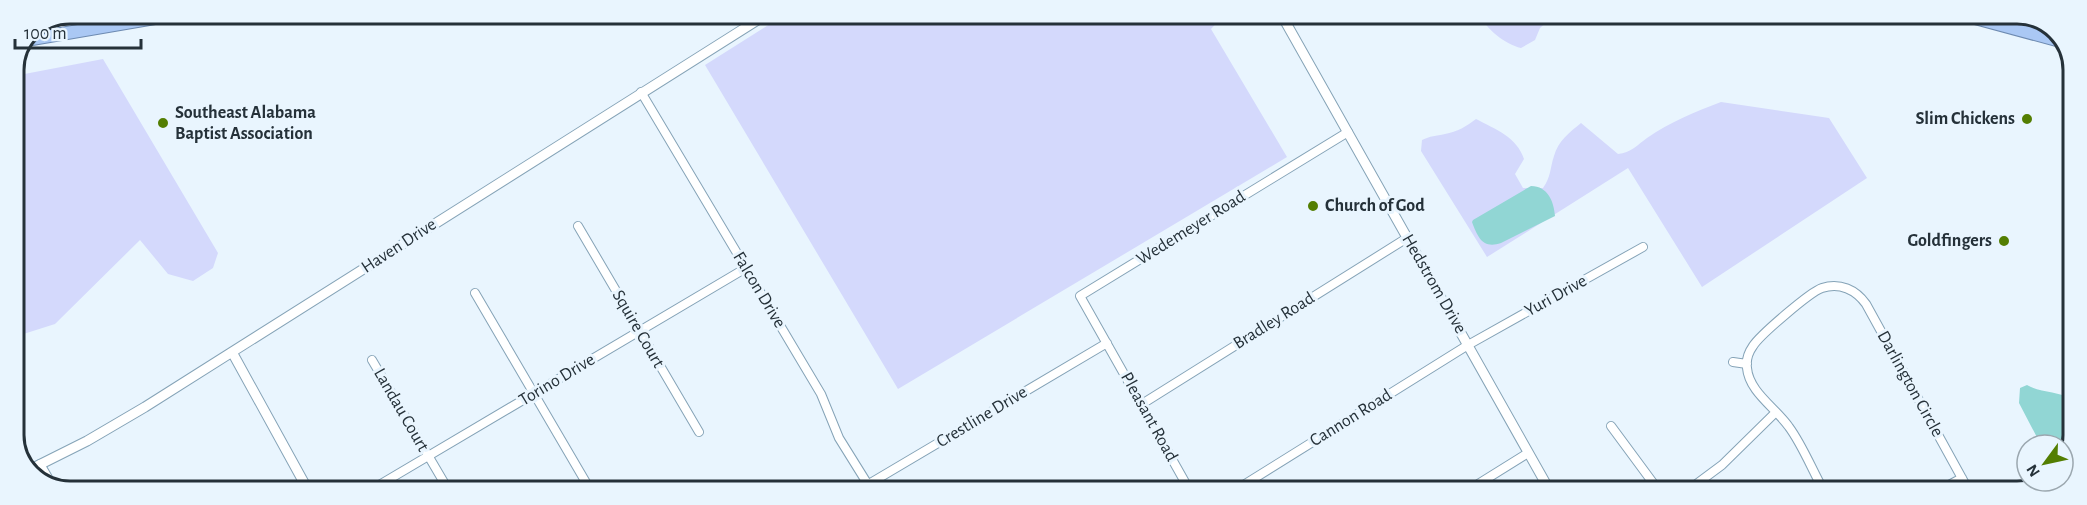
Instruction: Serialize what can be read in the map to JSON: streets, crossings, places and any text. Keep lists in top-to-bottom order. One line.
{"streets":{"street":["Wedemeyer Road","Haven Drive","Hedstrom Drive","Falcon Drive","Yuri Drive","Bradley Road","Squire Court","Torino Drive","Darlington Circle","Landau Court","Crestline Drive","Pleasant Road","Cannon Road"]},"crossings":[["Wedemeyer Road","Hedstrom Drive"],["Wedemeyer Road","Crestline Drive"],["Wedemeyer Road","Pleasant Road"],["Haven Drive","Falcon Drive"],["Hedstrom Drive","Yuri Drive"],["Hedstrom Drive","Bradley Road"],["Hedstrom Drive","Cannon Road"],["Falcon Drive","Torino Drive"],["Yuri Drive","Cannon Road"],["Bradley Road","Pleasant Road"],["Squire Court","Torino Drive"],["Torino Drive","Landau Court"],["Crestline Drive","Pleasant Road"]],"places":["Slim Chickens","Southeast Alabama Baptist Association","Church of God","Goldfingers"],"scale_bar":"100 m","north":"bottom left"}
